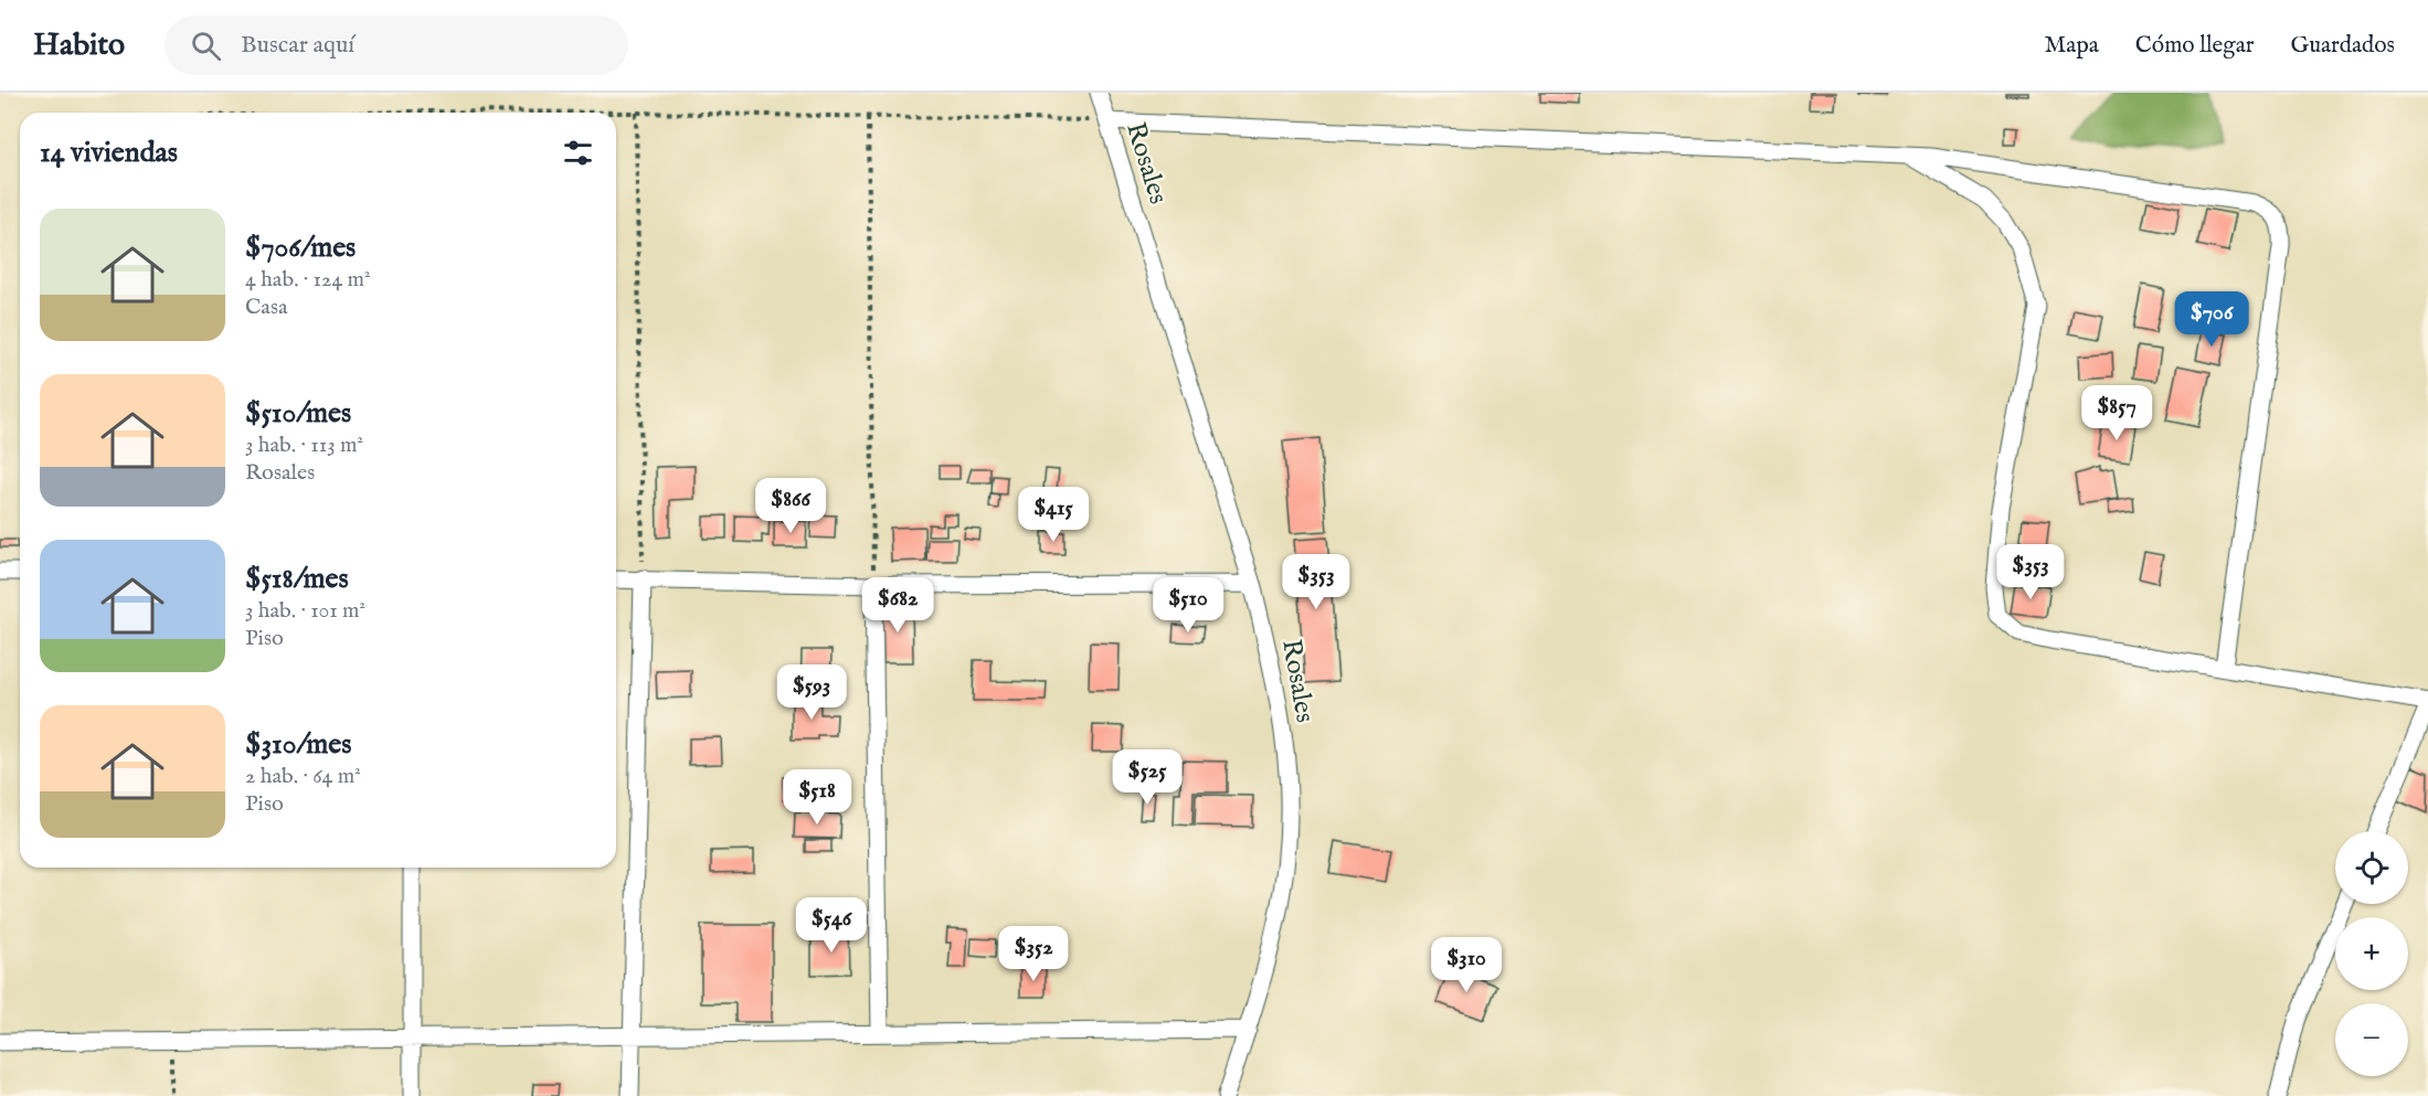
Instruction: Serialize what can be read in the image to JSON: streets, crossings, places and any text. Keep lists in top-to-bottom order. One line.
{"streets":{"street":["Rosales"]},"page":{"header":"Habito","search":"Buscar aquí","nav":["Mapa","Cómo llegar","Guardados"],"heading":"14 viviendas","list":[{"name":"$706/mes","note":"4 hab. · 124 m² · Casa"},{"name":"$510/mes","note":"3 hab. · 113 m² · Rosales"},{"name":"$518/mes","note":"3 hab. · 101 m² · Piso"},{"name":"$310/mes","note":"2 hab. · 64 m² · Piso"}],"price":["$706","$857","$866","$415","$353","$353","$682","$510","$593","$525","$518","$546","$352","$310"],"map_buttons":["+","−"]}}
